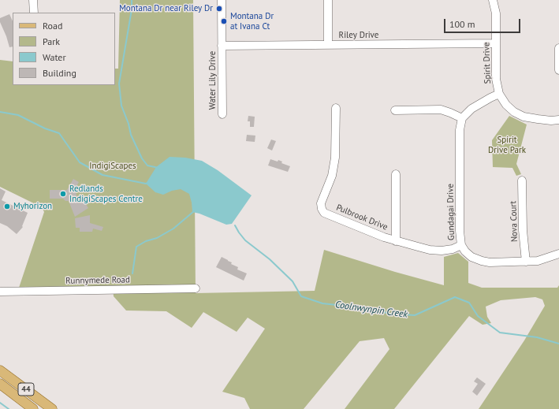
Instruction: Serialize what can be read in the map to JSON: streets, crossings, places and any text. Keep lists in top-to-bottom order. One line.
{"streets":{"main road":["44"],"street":["Riley Drive","Spirit Drive","Water Lily Drive","Gundagai Drive","Pulbrook Drive","Nova Court","Runnymede Road"]},"crossings":[["Riley Drive","Spirit Drive"],["Riley Drive","Water Lily Drive"],["Gundagai Drive","Pulbrook Drive"],["Gundagai Drive","Nova Court"]],"water":["Coolnwynpin Creek"],"parks":["Spirit Drive Park","IndigiScapes"],"places":["Montana Dr near Riley Dr","Montana Dr at Ivana Ct","Redlands IndigiScapes Centre","Myhorizon"],"legend":["Road","Park","Water","Building"],"scale_bar":"100 m"}
